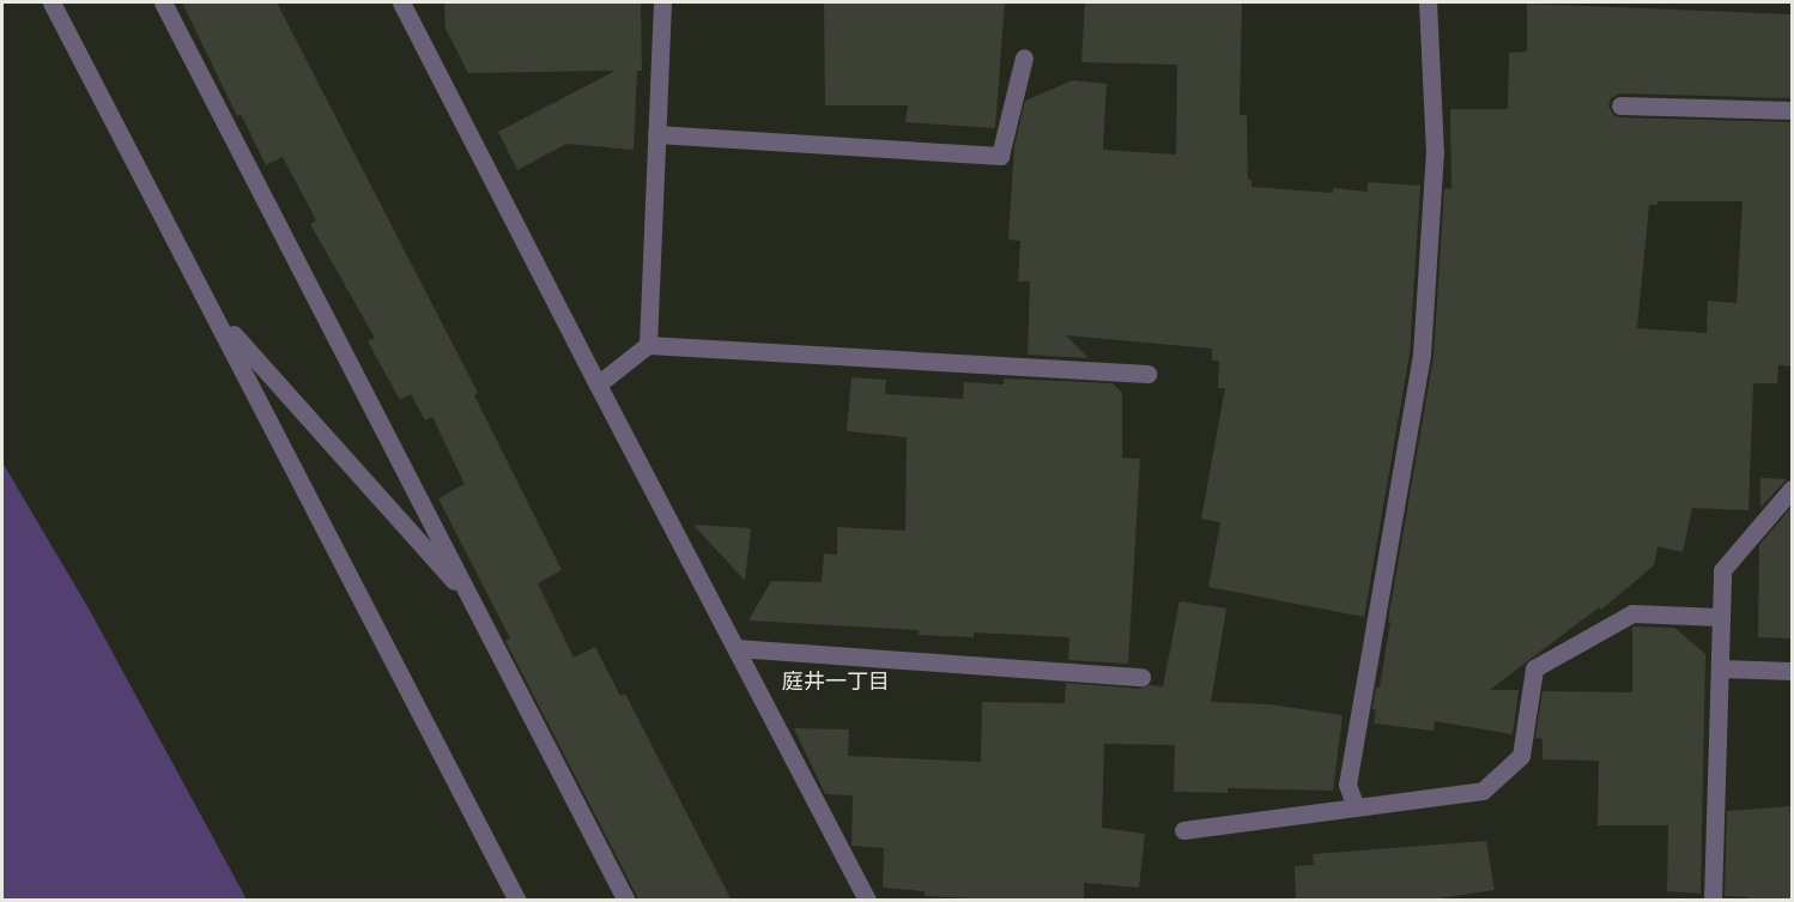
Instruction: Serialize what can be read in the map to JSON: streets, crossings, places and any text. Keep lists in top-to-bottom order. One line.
{"districts":["庭井一丁目"]}
